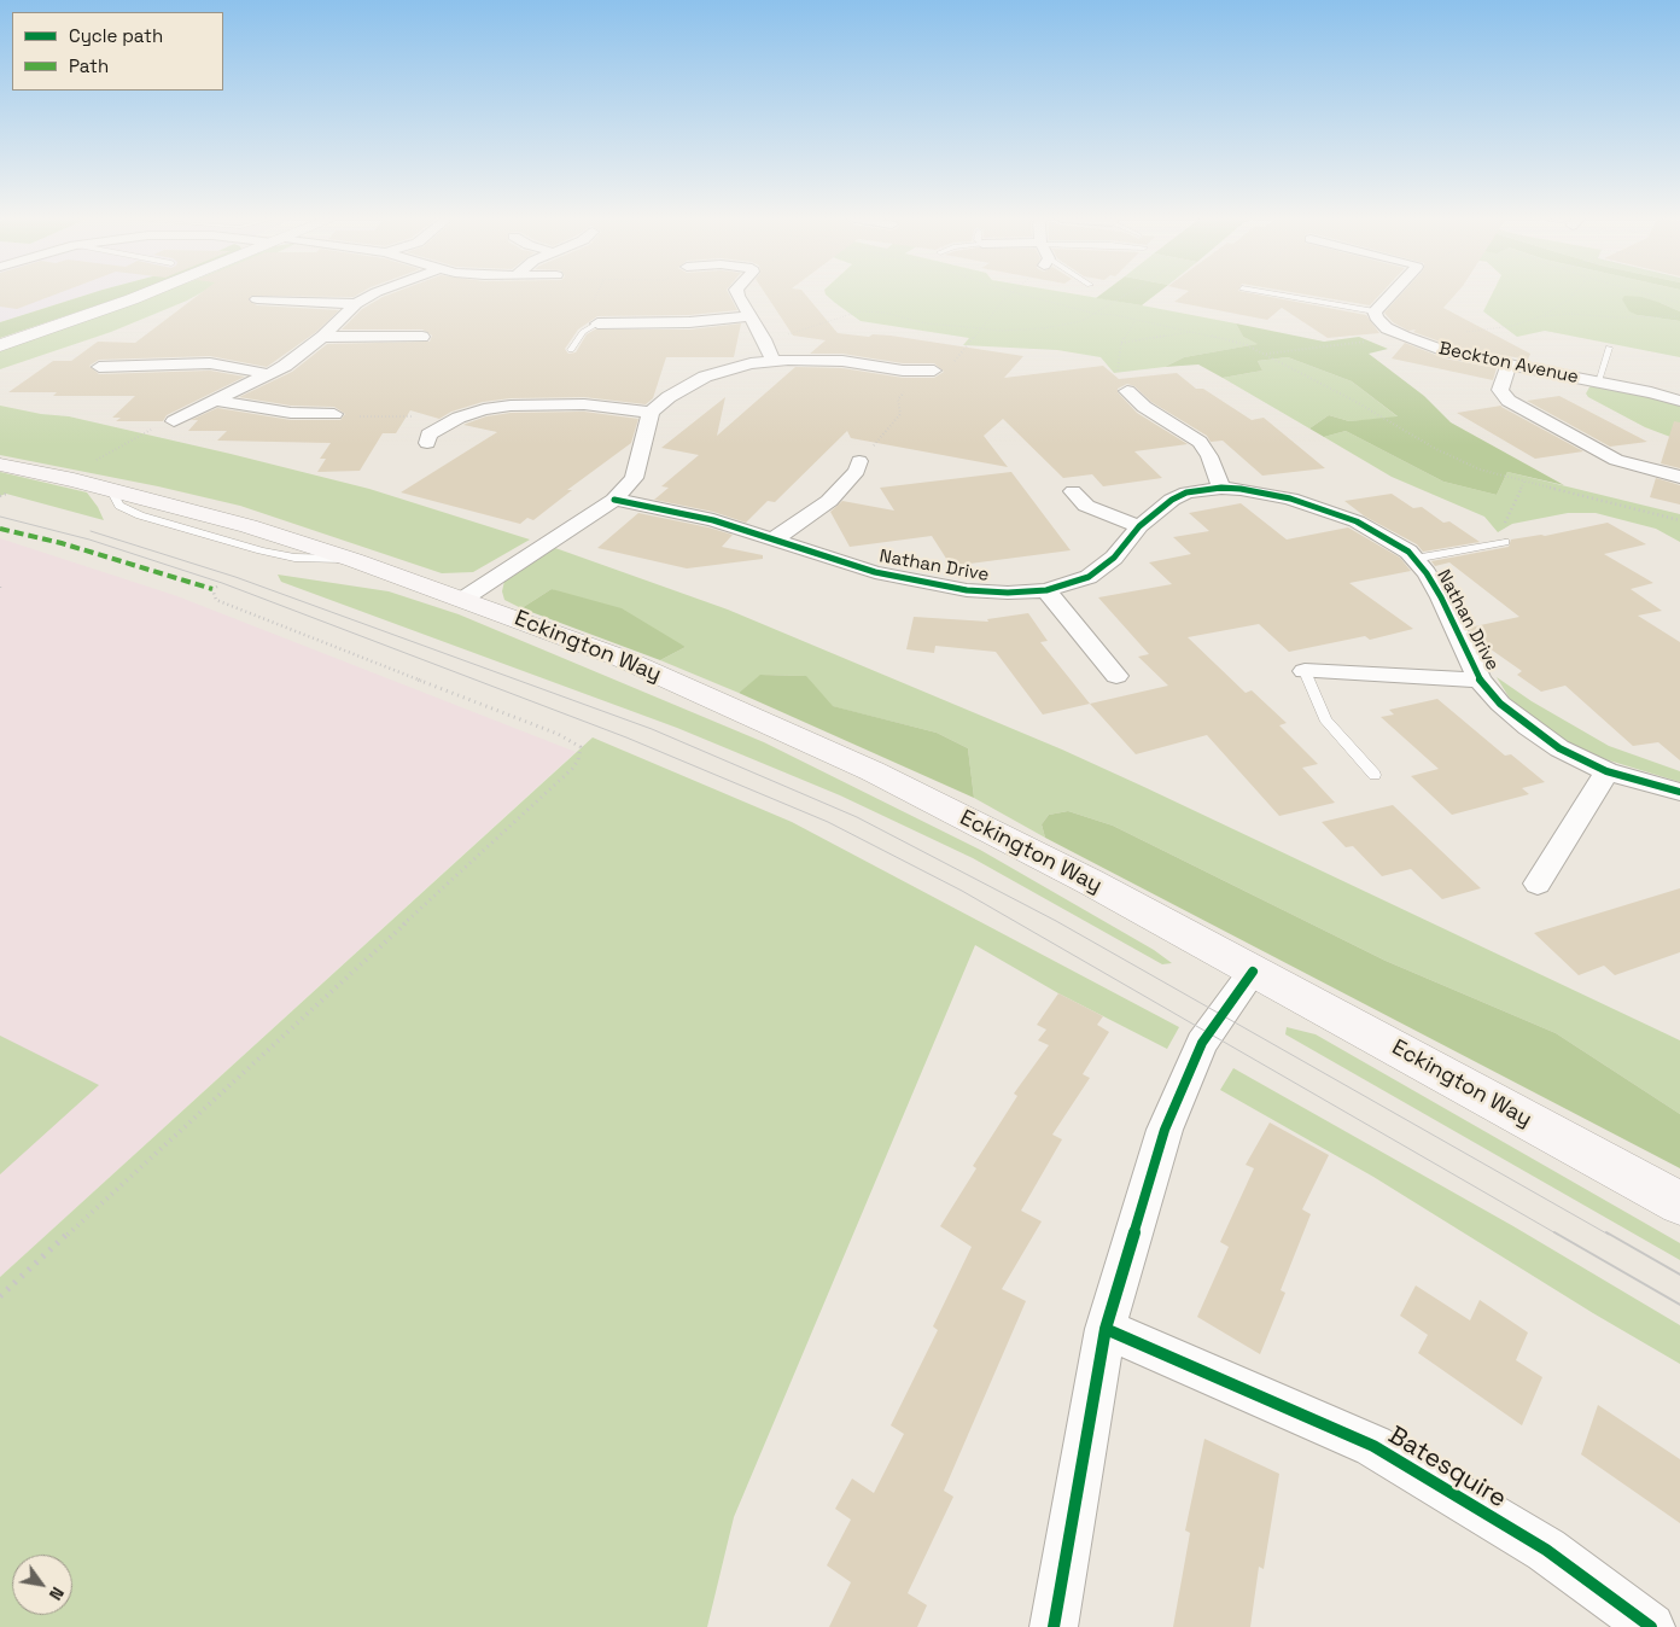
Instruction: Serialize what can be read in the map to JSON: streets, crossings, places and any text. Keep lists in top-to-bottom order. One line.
{"streets":{"main road":["Eckington Way"],"street":["Beckton Avenue","Nathan Drive","Batesquire"]},"legend":["Cycle path","Path"],"north":"bottom right"}
